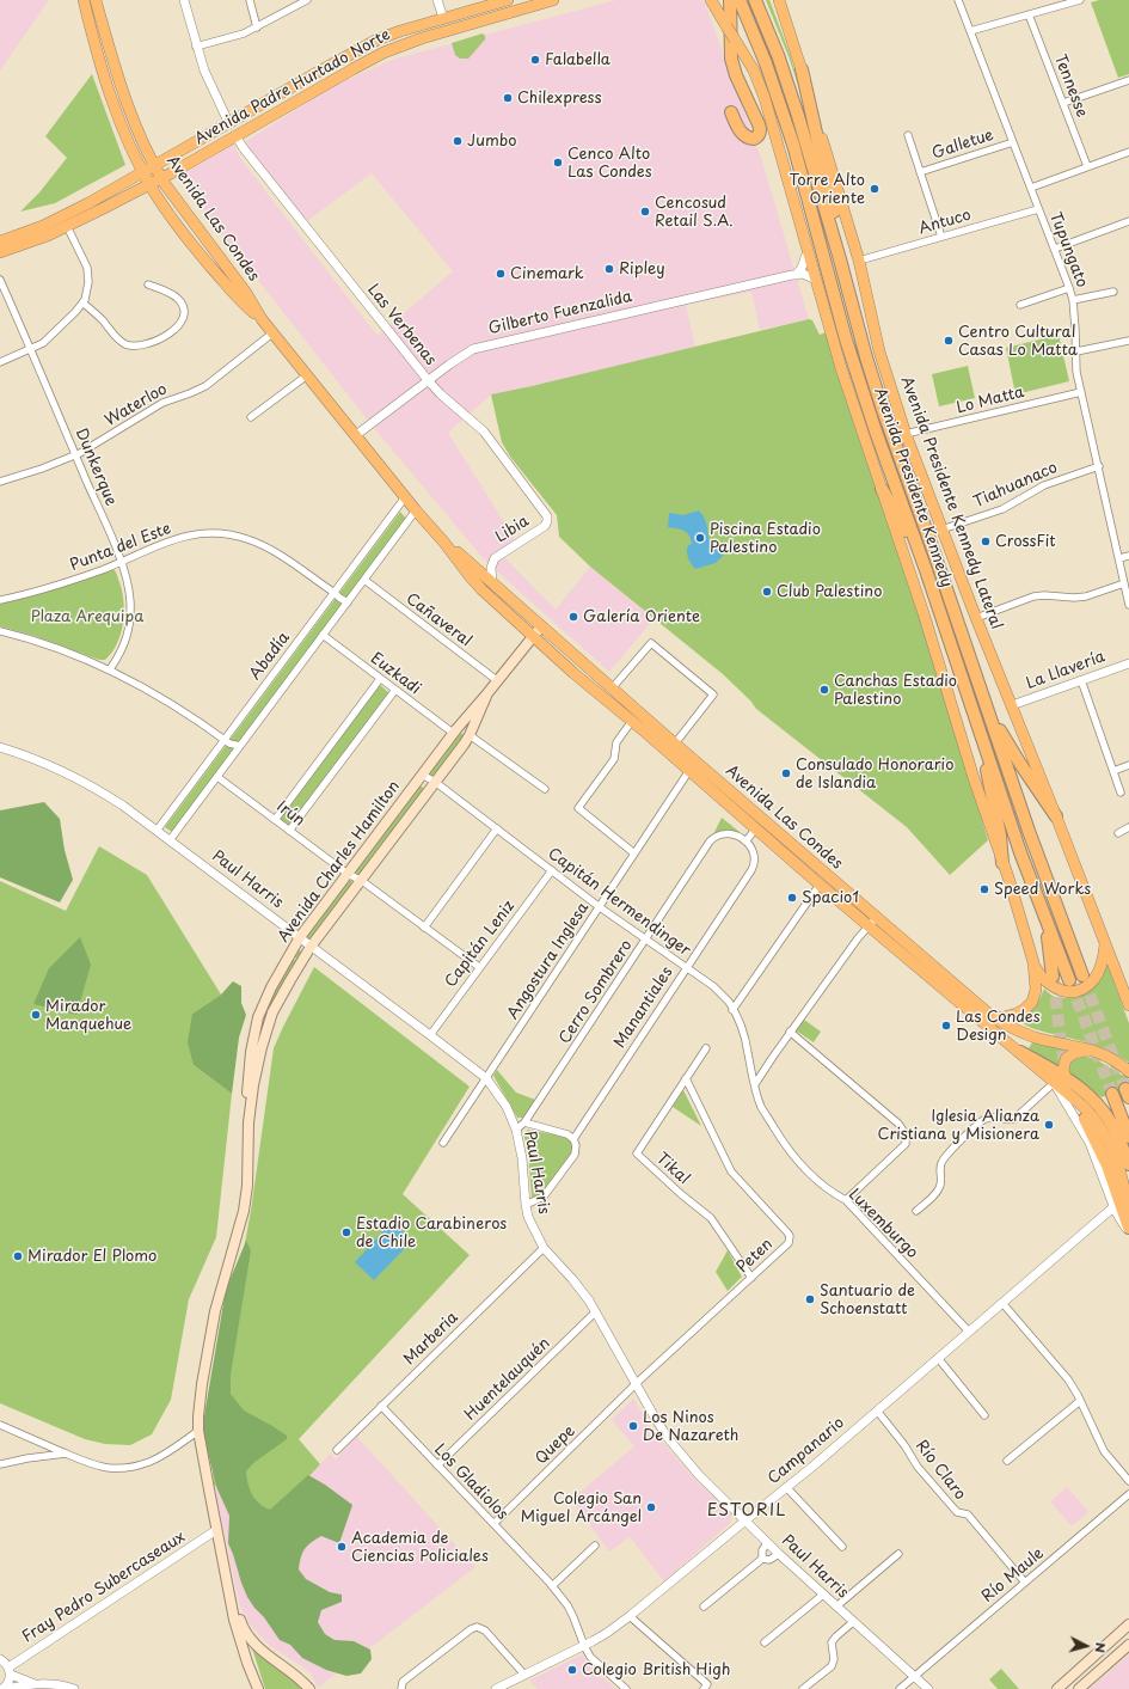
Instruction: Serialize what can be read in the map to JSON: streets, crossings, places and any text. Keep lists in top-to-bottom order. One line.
{"streets":{"highway":["Avenida Presidente Kennedy"],"main road":["Avenida Padre Hurtado Norte","Avenida Las Condes","Avenida Presidente Kennedy Lateral","Avenida Charles Hamilton"],"street":["Tennesse","Galletue","Antuco","Tupungato","Gilberto Fuenzalida","Las Verbenas","Lo Matta","Waterloo","Dunkerque","Tiahuanaco","Libia","Punta del Este","Cañaveral","Abadía","La Llavería","Euzkadi","Irún","Paul Harris","Capitán Hermendinger","Capitán Leniz","Angostura Inglesa","Cerro Sombrero","Manantiales","Tikal","Luxemburgo","Peten","Marberia","Huentelauquén","Quepe","Campanario","Río Claro","Los Gladiolos","Río Maule","Fray Pedro Subercaseaux"]},"crossings":[["Avenida Padre Hurtado Norte","Avenida Las Condes"],["Avenida Padre Hurtado Norte","Las Verbenas"],["Galletue","Tupungato"],["Avenida Las Condes","Gilberto Fuenzalida"],["Avenida Las Condes","Waterloo"],["Avenida Las Condes","Libia"],["Avenida Las Condes","Abadía"],["Avenida Las Condes","Avenida Charles Hamilton"],["Avenida Las Condes","Angostura Inglesa"],["Avenida Las Condes","Campanario"],["Antuco","Tupungato"],["Antuco","Avenida Presidente Kennedy Lateral"],["Tupungato","Lo Matta"],["Tupungato","Tiahuanaco"],["Gilberto Fuenzalida","Las Verbenas"],["Las Verbenas","Libia"],["Lo Matta","Avenida Presidente Kennedy Lateral"],["Waterloo","Dunkerque"],["Dunkerque","Punta del Este"],["Tiahuanaco","Avenida Presidente Kennedy Lateral"],["Avenida Presidente Kennedy Lateral","La Llavería"],["Punta del Este","Abadía"],["Cañaveral","Abadía"],["Cañaveral","Avenida Charles Hamilton"],["Abadía","Euzkadi"],["Abadía","Irún"],["Abadía","Paul Harris"],["Euzkadi","Avenida Charles Hamilton"],["Irún","Avenida Charles Hamilton"],["Irún","Capitán Leniz"],["Avenida Charles Hamilton","Paul Harris"],["Avenida Charles Hamilton","Capitán Hermendinger"],["Avenida Charles Hamilton","Fray Pedro Subercaseaux"],["Paul Harris","Capitán Leniz"],["Paul Harris","Angostura Inglesa"],["Paul Harris","Cerro Sombrero"],["Paul Harris","Manantiales"],["Paul Harris","Peten"],["Paul Harris","Marberia"],["Paul Harris","Huentelauquén"],["Paul Harris","Quepe"],["Paul Harris","Campanario"],["Paul Harris","Río Maule"],["Capitán Hermendinger","Capitán Leniz"],["Capitán Hermendinger","Angostura Inglesa"],["Capitán Hermendinger","Cerro Sombrero"],["Capitán Hermendinger","Manantiales"],["Capitán Hermendinger","Luxemburgo"],["Cerro Sombrero","Manantiales"],["Tikal","Peten"],["Luxemburgo","Campanario"],["Peten","Quepe"],["Marberia","Los Gladiolos"],["Huentelauquén","Los Gladiolos"],["Quepe","Los Gladiolos"],["Campanario","Río Claro"],["Campanario","Los Gladiolos"],["Río Claro","Río Maule"]],"districts":["ESTORIL"],"parks":["Plaza Arequipa"],"places":["Falabella","Chilexpress","Jumbo","Cenco Alto Las Condes","Torre Alto Oriente","Cencosud Retail S.A.","Ripley","Cinemark","Centro Cultural Casas Lo Matta","Piscina Estadio Palestino","CrossFit","Club Palestino","Galería Oriente","Canchas Estadio Palestino","Consulado Honorario de Islandia","Speed Works","Spacio1","Mirador Manquehue","Las Condes Design","Iglesia Alianza Cristiana y Misionera","Estadio Carabineros de Chile","Mirador El Plomo","Santuario de Schoenstatt","Los Ninos De Nazareth","Colegio San Miguel Arcángel","Academia de Ciencias Policiales","Colegio British High"],"north":"right"}
